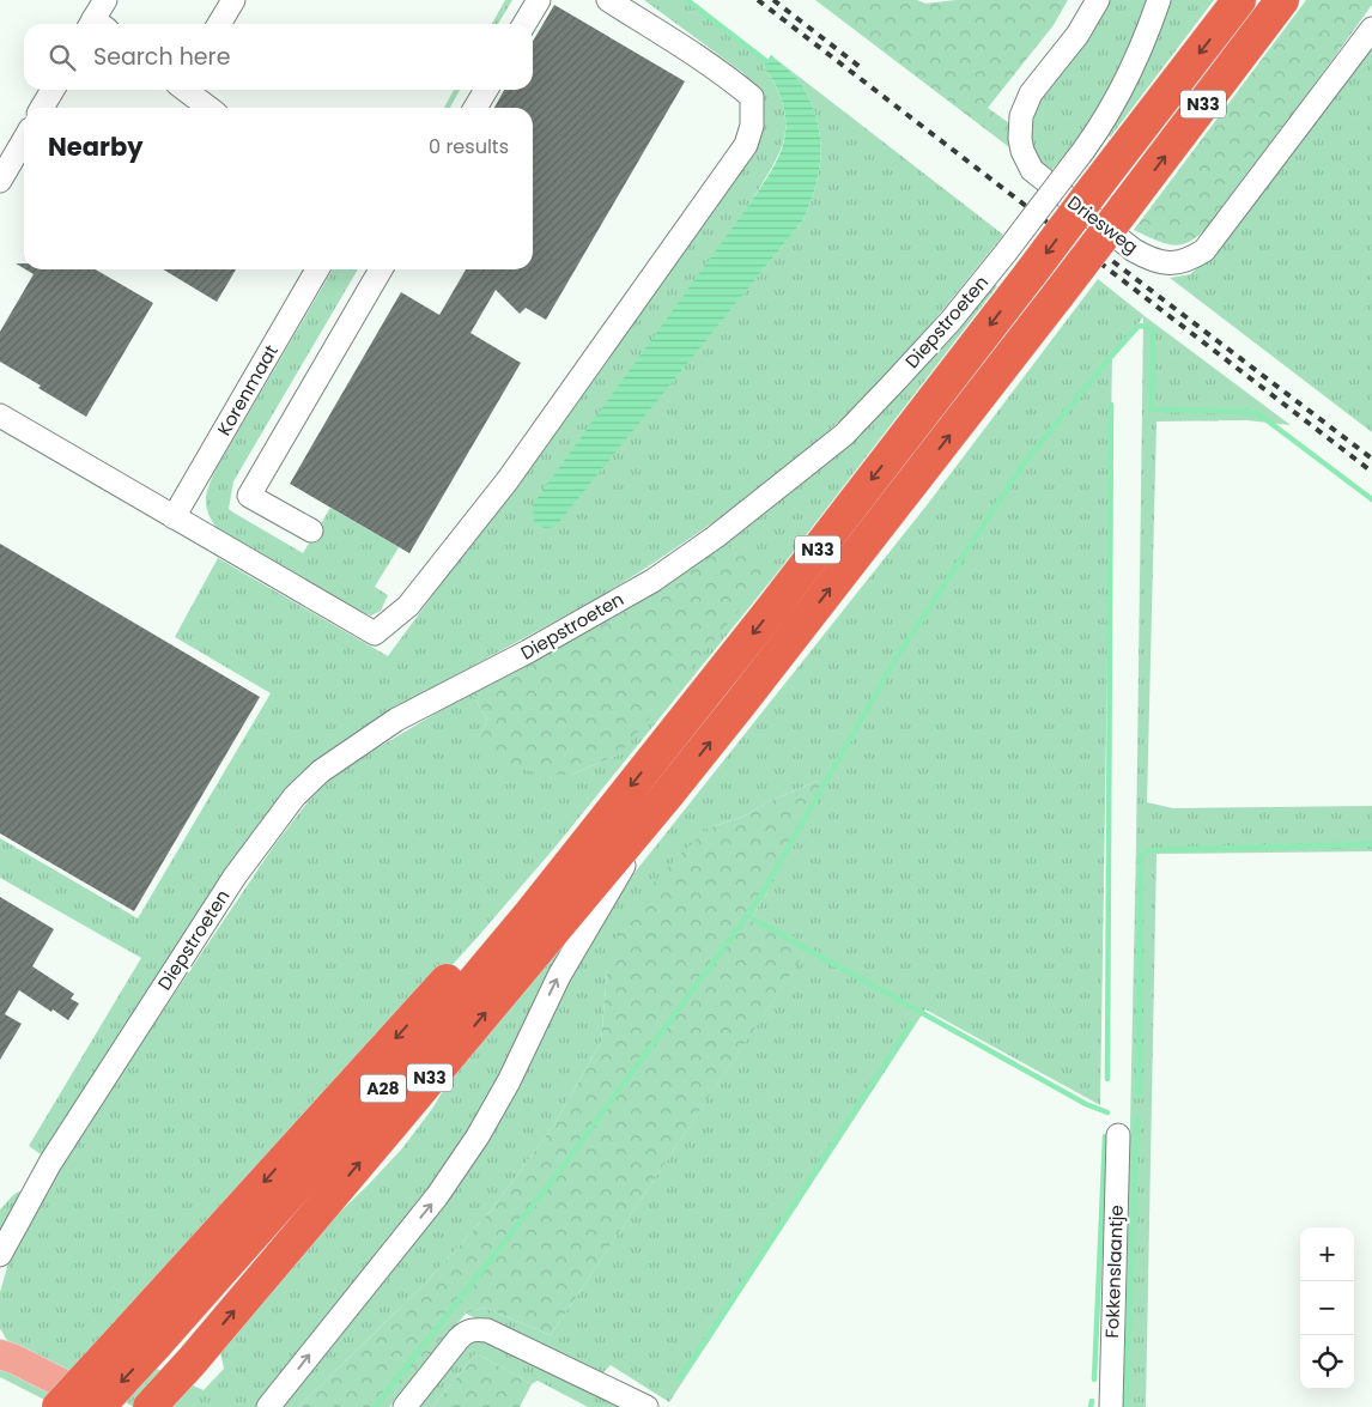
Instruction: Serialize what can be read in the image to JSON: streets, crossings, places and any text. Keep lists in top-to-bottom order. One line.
{"streets":{"highway":["N33","A28"],"street":["Driesweg","Diepstroeten","Korenmaat","Fokkenslaantje"]},"crossings":[["N33","Diepstroeten"],["N33","A28"]],"page":{"search":"Search here","heading":["Nearby","0 results"],"map_buttons":["+","−"]}}
